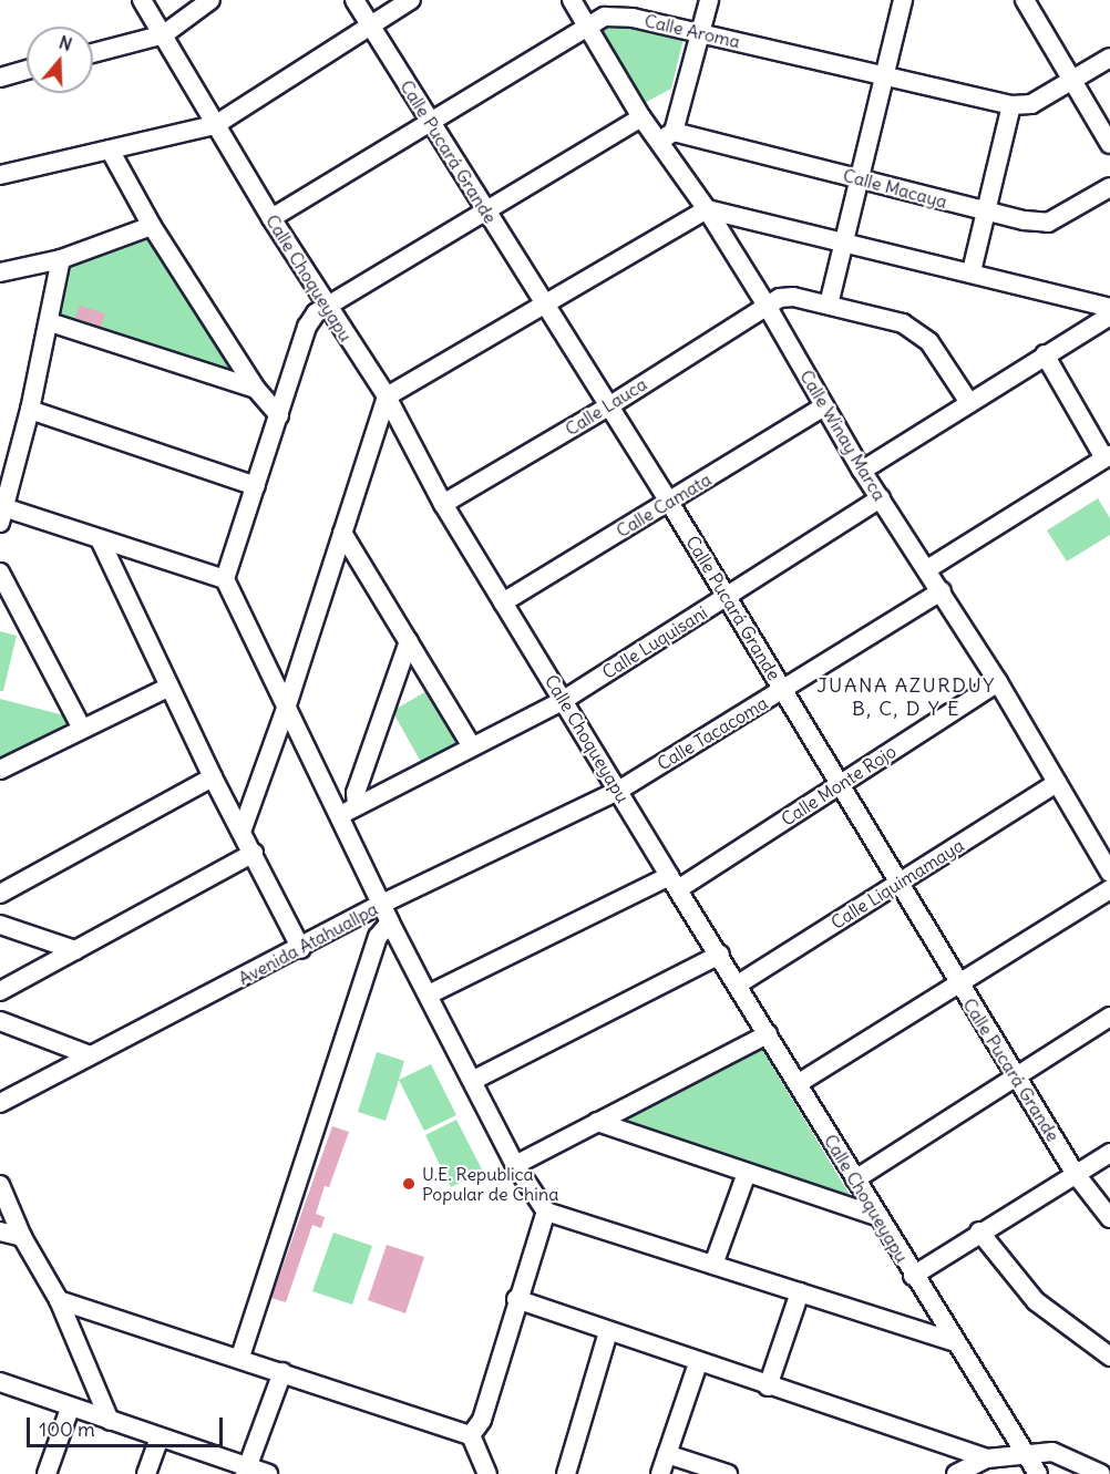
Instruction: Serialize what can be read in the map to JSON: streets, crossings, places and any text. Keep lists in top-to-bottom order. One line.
{"streets":{"street":["Calle Aroma","Calle Pucará Grande","Calle Macaya","Calle Choqueyapu","Calle Lauca","Calle Winay Marca","Calle Camata","Calle Luquisani","Calle Tacacoma","Calle Monte Rojo","Calle Liquimamaya","Avenida Atahuallpa"]},"crossings":[["Calle Aroma","Calle Pucará Grande"],["Calle Aroma","Calle Choqueyapu"],["Calle Aroma","Calle Winay Marca"],["Calle Pucará Grande","Calle Lauca"],["Calle Pucará Grande","Calle Camata"],["Calle Pucará Grande","Calle Luquisani"],["Calle Pucará Grande","Calle Tacacoma"],["Calle Pucará Grande","Calle Monte Rojo"],["Calle Pucará Grande","Calle Liquimamaya"],["Calle Macaya","Calle Winay Marca"],["Calle Choqueyapu","Calle Lauca"],["Calle Choqueyapu","Calle Camata"],["Calle Choqueyapu","Calle Luquisani"],["Calle Choqueyapu","Calle Tacacoma"],["Calle Choqueyapu","Calle Monte Rojo"],["Calle Choqueyapu","Calle Liquimamaya"],["Calle Choqueyapu","Avenida Atahuallpa"],["Calle Lauca","Calle Winay Marca"],["Calle Winay Marca","Calle Camata"],["Calle Winay Marca","Calle Luquisani"],["Calle Winay Marca","Calle Tacacoma"],["Calle Winay Marca","Calle Monte Rojo"],["Calle Winay Marca","Calle Liquimamaya"],["Calle Tacacoma","Avenida Atahuallpa"]],"districts":["JUANA AZURDUY B, C, D Y E"],"places":["U.E. Republica Popular de China"],"scale_bar":"100 m","north":"top"}
